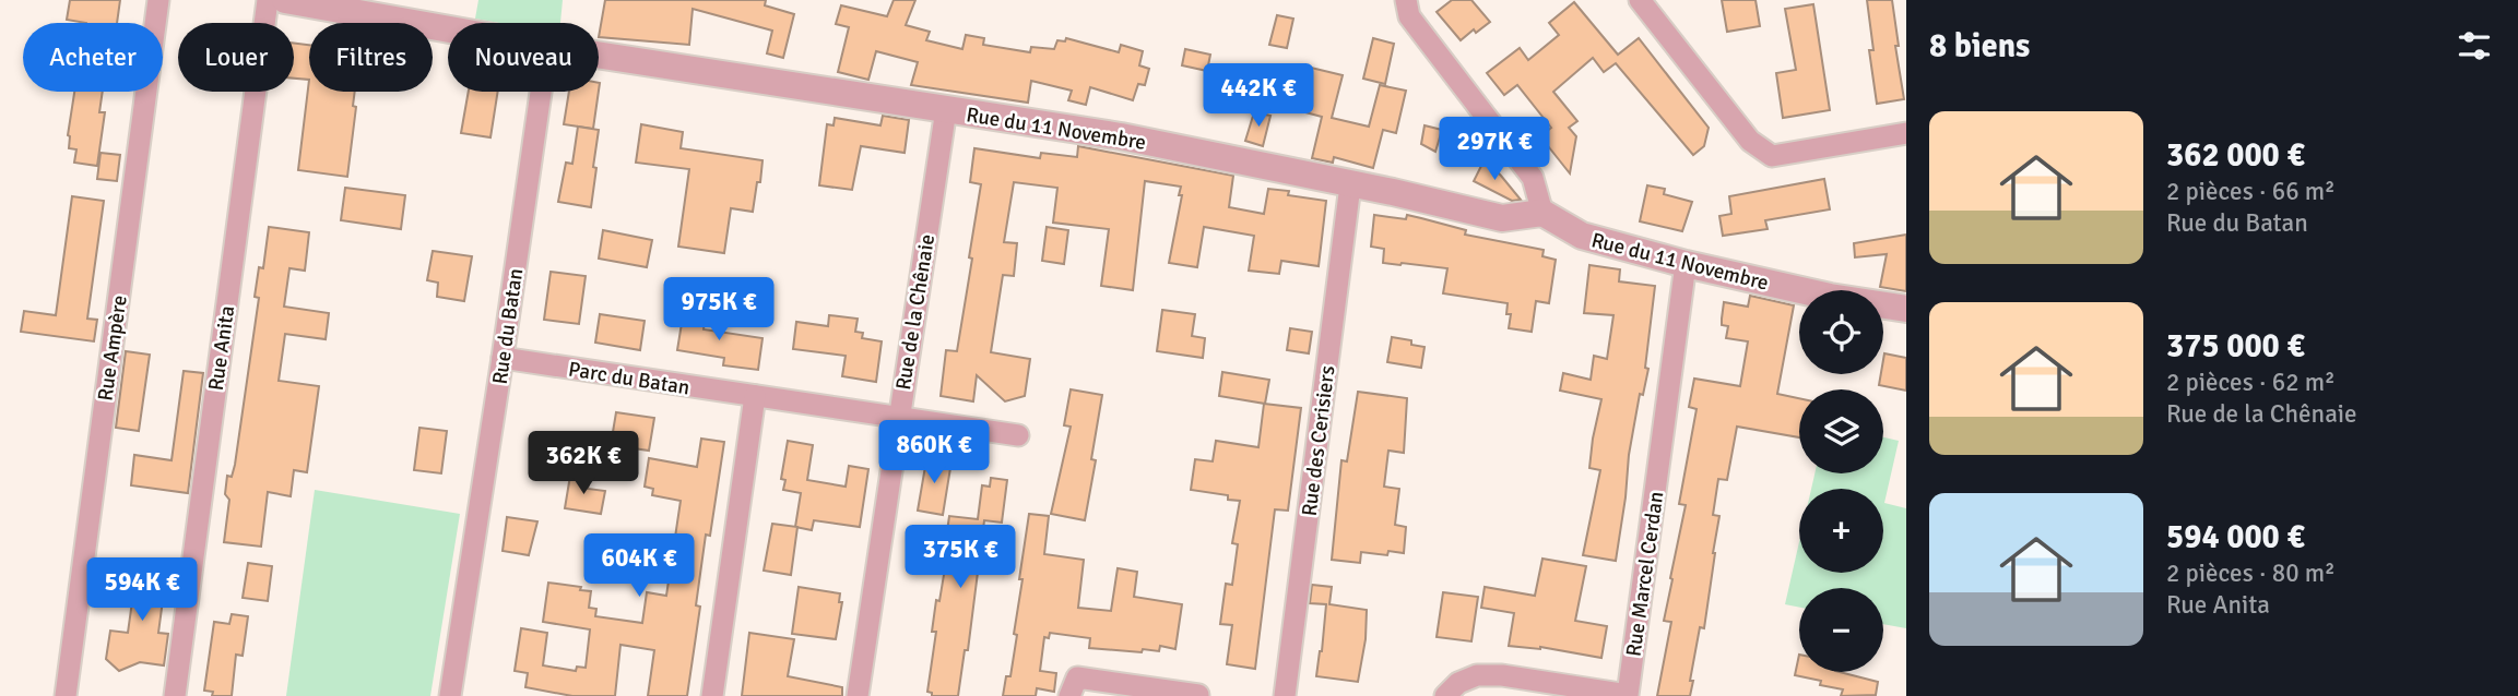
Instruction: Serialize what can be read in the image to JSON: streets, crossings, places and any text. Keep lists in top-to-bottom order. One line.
{"streets":{"street":["Rue du 11 Novembre","Rue de la Chênaie","Rue du Batan","Rue Ampère","Rue Anita","Parc du Batan","Rue des Cerisiers","Rue Marcel Cerdan"]},"crossings":[["Rue du 11 Novembre","Rue de la Chênaie"],["Rue du 11 Novembre","Rue des Cerisiers"],["Rue du 11 Novembre","Rue Marcel Cerdan"],["Rue de la Chênaie","Parc du Batan"],["Rue du Batan","Parc du Batan"]],"page":{"heading":"8 biens","chip":["Acheter","Louer","Filtres","Nouveau"],"price":["442K €","297K €","975K €","860K €","362K €","375K €","604K €","594K €"],"list":[{"name":"362 000 €","note":"2 pièces · 66 m² · Rue du Batan"},{"name":"375 000 €","note":"2 pièces · 62 m² · Rue de la Chênaie"},{"name":"594 000 €","note":"2 pièces · 80 m² · Rue Anita"}],"map_buttons":["+","−"]}}
